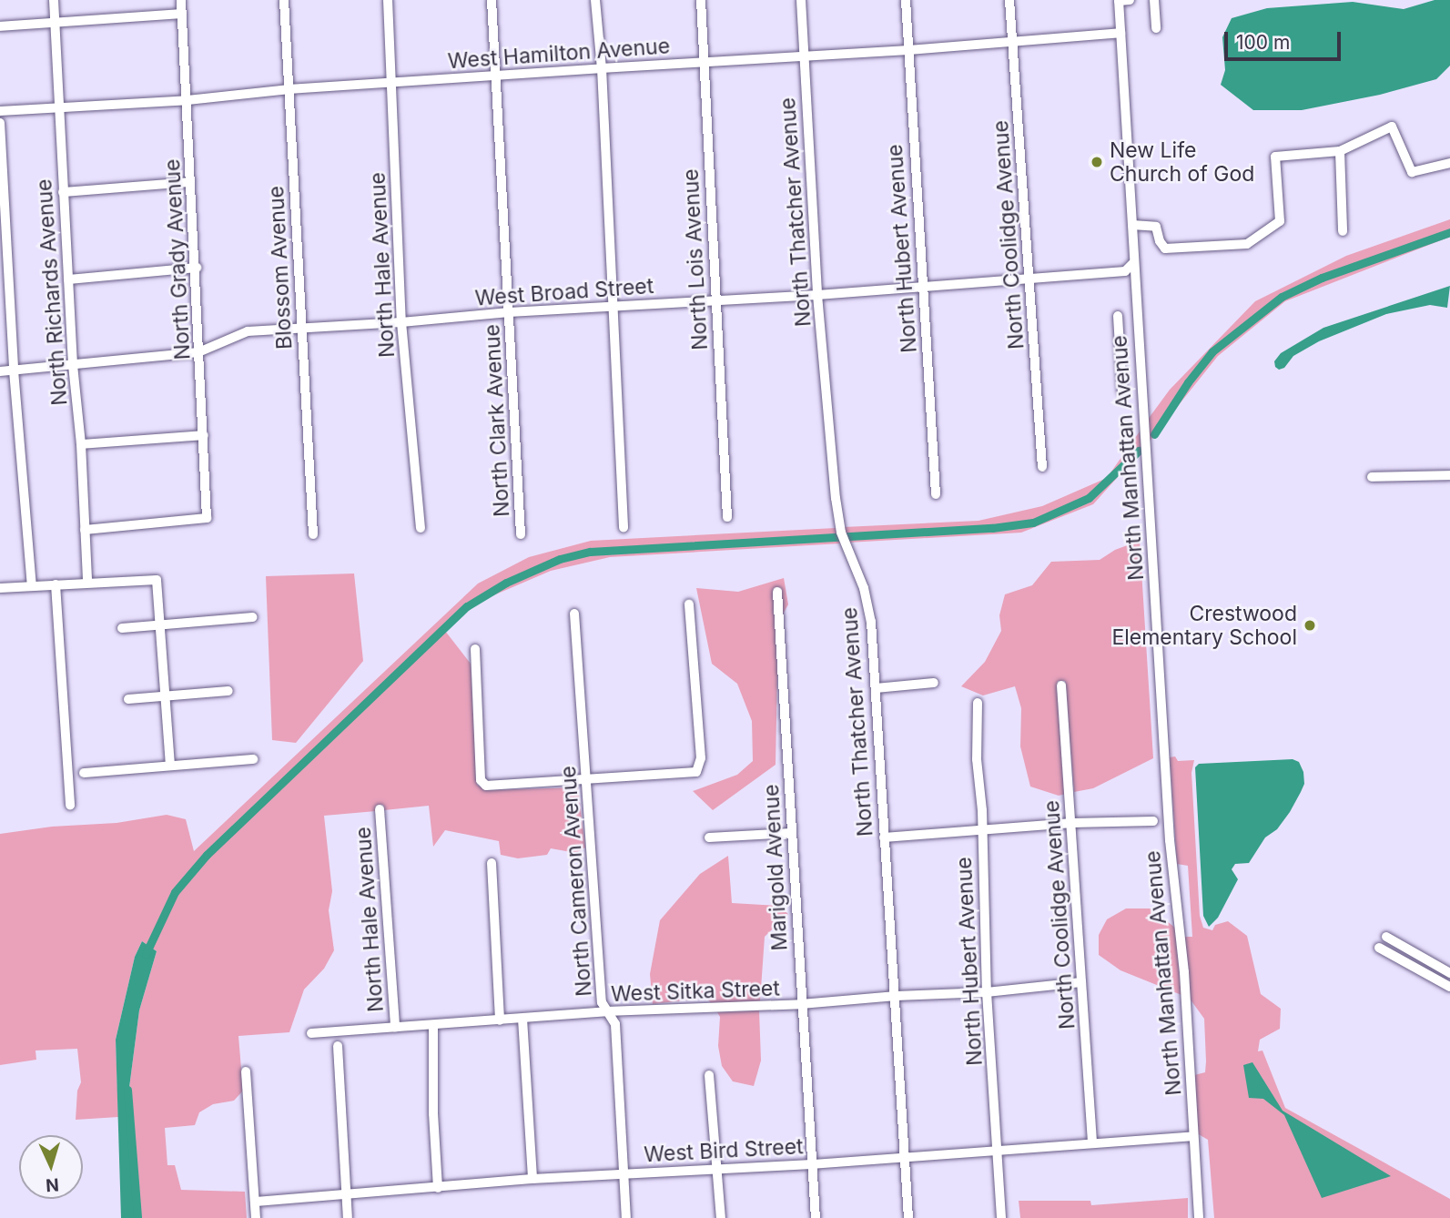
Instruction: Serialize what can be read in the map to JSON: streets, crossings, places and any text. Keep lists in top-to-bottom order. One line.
{"streets":{"street":["West Hamilton Avenue","North Thatcher Avenue","North Coolidge Avenue","North Hubert Avenue","North Grady Avenue","North Lois Avenue","North Hale Avenue","Blossom Avenue","North Richards Avenue","West Broad Street","North Clark Avenue","North Manhattan Avenue","Marigold Avenue","North Cameron Avenue","West Sitka Street","West Bird Street"]},"crossings":[["West Hamilton Avenue","North Thatcher Avenue"],["West Hamilton Avenue","North Coolidge Avenue"],["West Hamilton Avenue","North Hubert Avenue"],["West Hamilton Avenue","North Grady Avenue"],["West Hamilton Avenue","North Lois Avenue"],["West Hamilton Avenue","North Hale Avenue"],["West Hamilton Avenue","Blossom Avenue"],["West Hamilton Avenue","North Richards Avenue"],["West Hamilton Avenue","North Clark Avenue"],["West Hamilton Avenue","North Manhattan Avenue"],["North Thatcher Avenue","West Broad Street"],["North Thatcher Avenue","West Sitka Street"],["North Thatcher Avenue","West Bird Street"],["North Coolidge Avenue","West Broad Street"],["North Coolidge Avenue","West Sitka Street"],["North Coolidge Avenue","West Bird Street"],["North Hubert Avenue","West Broad Street"],["North Hubert Avenue","West Sitka Street"],["North Hubert Avenue","West Bird Street"],["North Grady Avenue","North Richards Avenue"],["North Grady Avenue","West Broad Street"],["North Lois Avenue","West Broad Street"],["North Hale Avenue","West Broad Street"],["North Hale Avenue","West Sitka Street"],["Blossom Avenue","West Broad Street"],["North Richards Avenue","West Broad Street"],["West Broad Street","North Clark Avenue"],["West Broad Street","North Manhattan Avenue"],["North Manhattan Avenue","West Bird Street"],["Marigold Avenue","West Sitka Street"],["Marigold Avenue","West Bird Street"],["North Cameron Avenue","West Sitka Street"],["North Cameron Avenue","West Bird Street"]],"places":["New Life Church of God","Crestwood Elementary School"],"scale_bar":"100 m","north":"bottom"}
